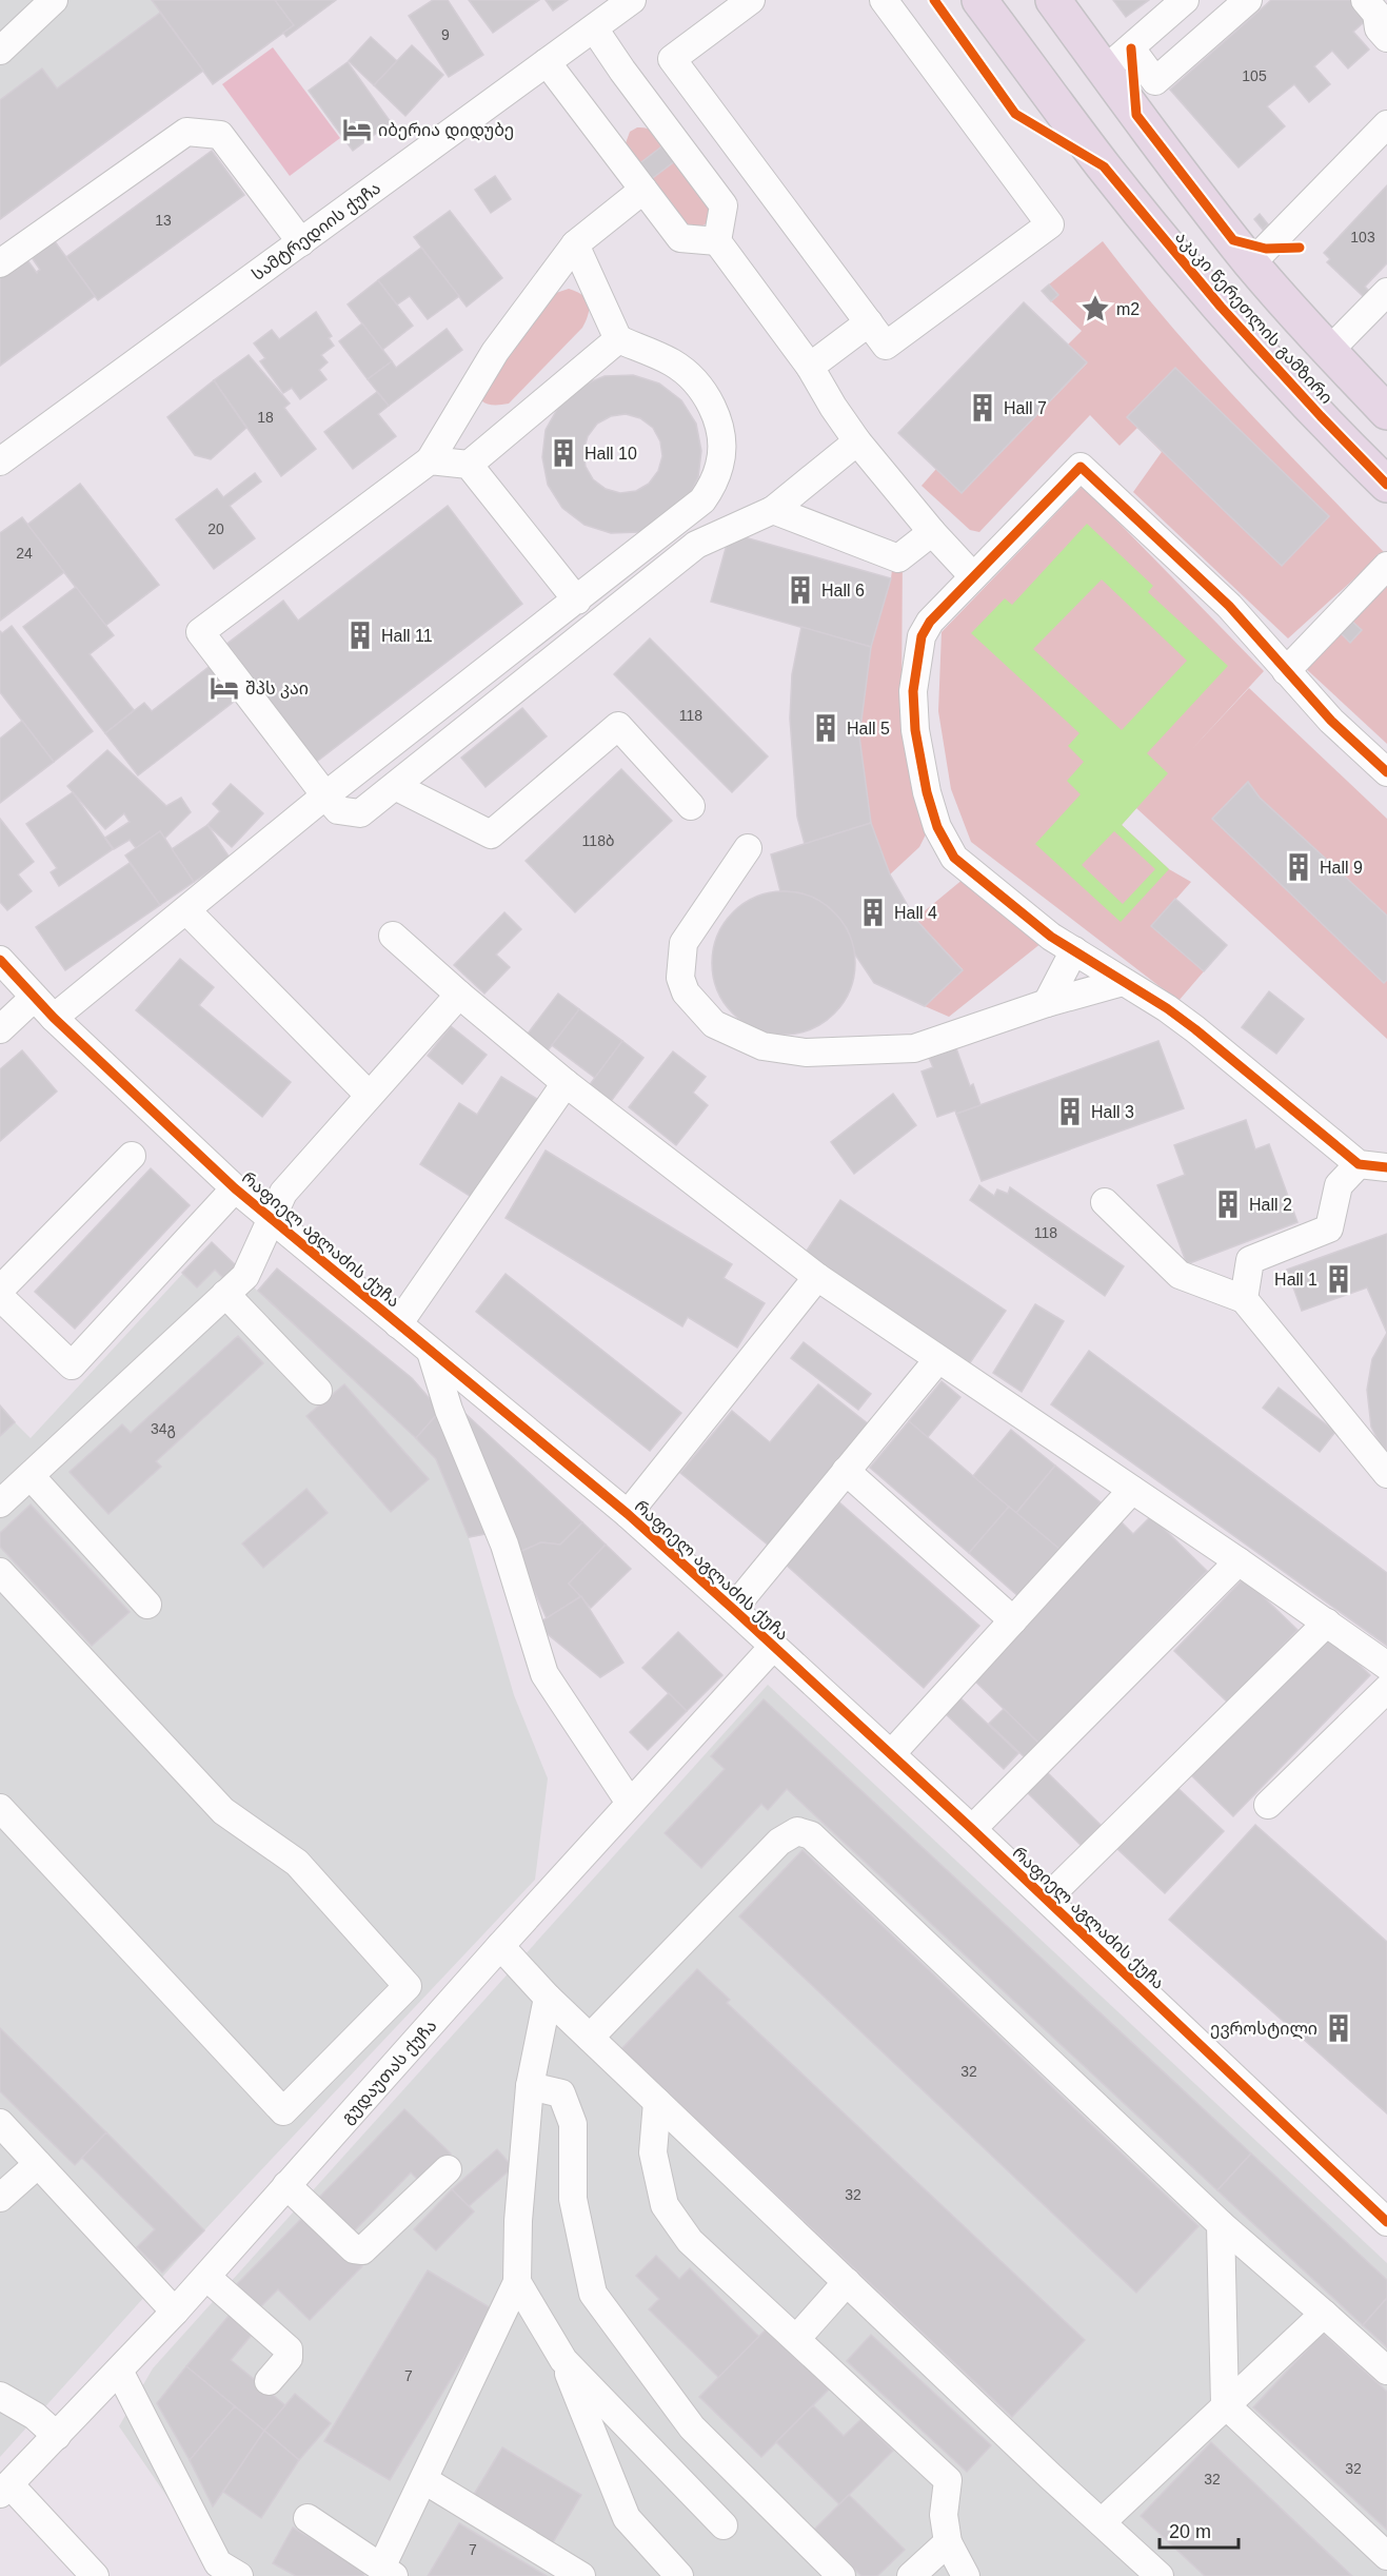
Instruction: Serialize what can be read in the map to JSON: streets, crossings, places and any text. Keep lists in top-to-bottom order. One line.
{"streets":{"main road":["აკაკი წერეთლის გამზირი"],"street":["სამტრედიის ქუჩა","რაფიელ აგლაძის ქუჩა","გუდაუთას ქუჩა"]},"crossings":[["რაფიელ აგლაძის ქუჩა","გუდაუთას ქუჩა"]],"places":{"hotel":["იბერია დიდუბე","შპს კაი"],"place":["m2"],"building":["Hall 7","Hall 10","Hall 6","Hall 11","Hall 5","Hall 9","Hall 4","Hall 3","Hall 2","Hall 1","ევროსტილი"]},"house_numbers":["9","105","13","103","18","20","24","118","118ბ","118","34გ","32","32","7","32","32","7"],"scale_bar":"20 m"}
